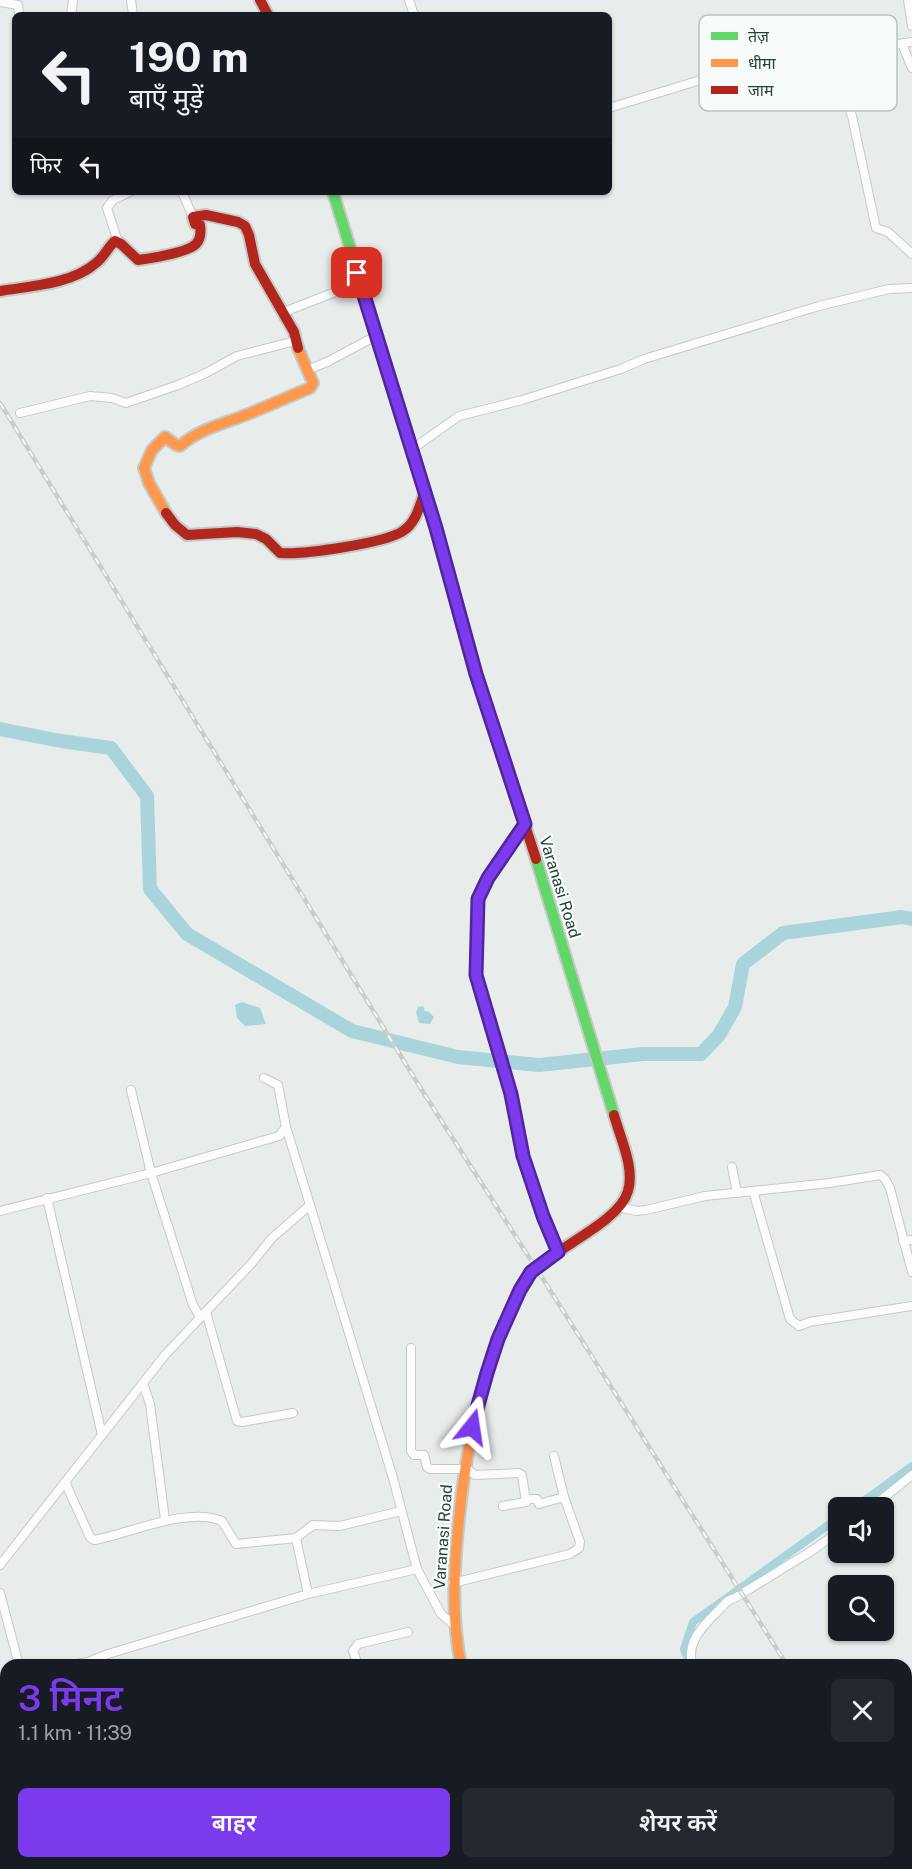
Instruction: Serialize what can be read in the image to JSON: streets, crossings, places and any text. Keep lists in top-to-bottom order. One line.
{"streets":{"main road":["Varanasi Road"]},"legend":["तेज़","धीमा","जाम"],"page":{"turn":["190 m","बाएँ मुड़ें"],"then":"फिर","heading":["3 मिनट","1.1 km · 11:39"],"buttons":["बाहर","शेयर करें"]}}
